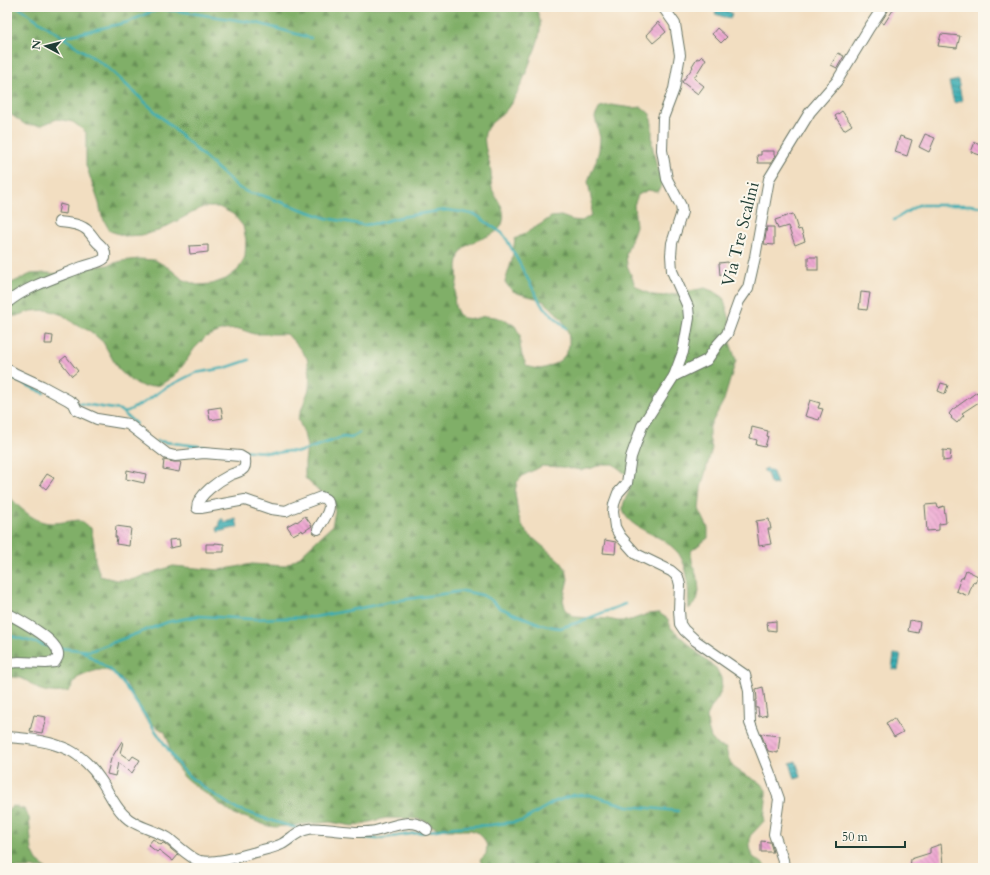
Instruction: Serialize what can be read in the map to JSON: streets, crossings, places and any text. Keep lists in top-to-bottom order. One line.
{"streets":{"street":["Via Tre Scalini"]},"scale_bar":"50 m","north":"left"}
